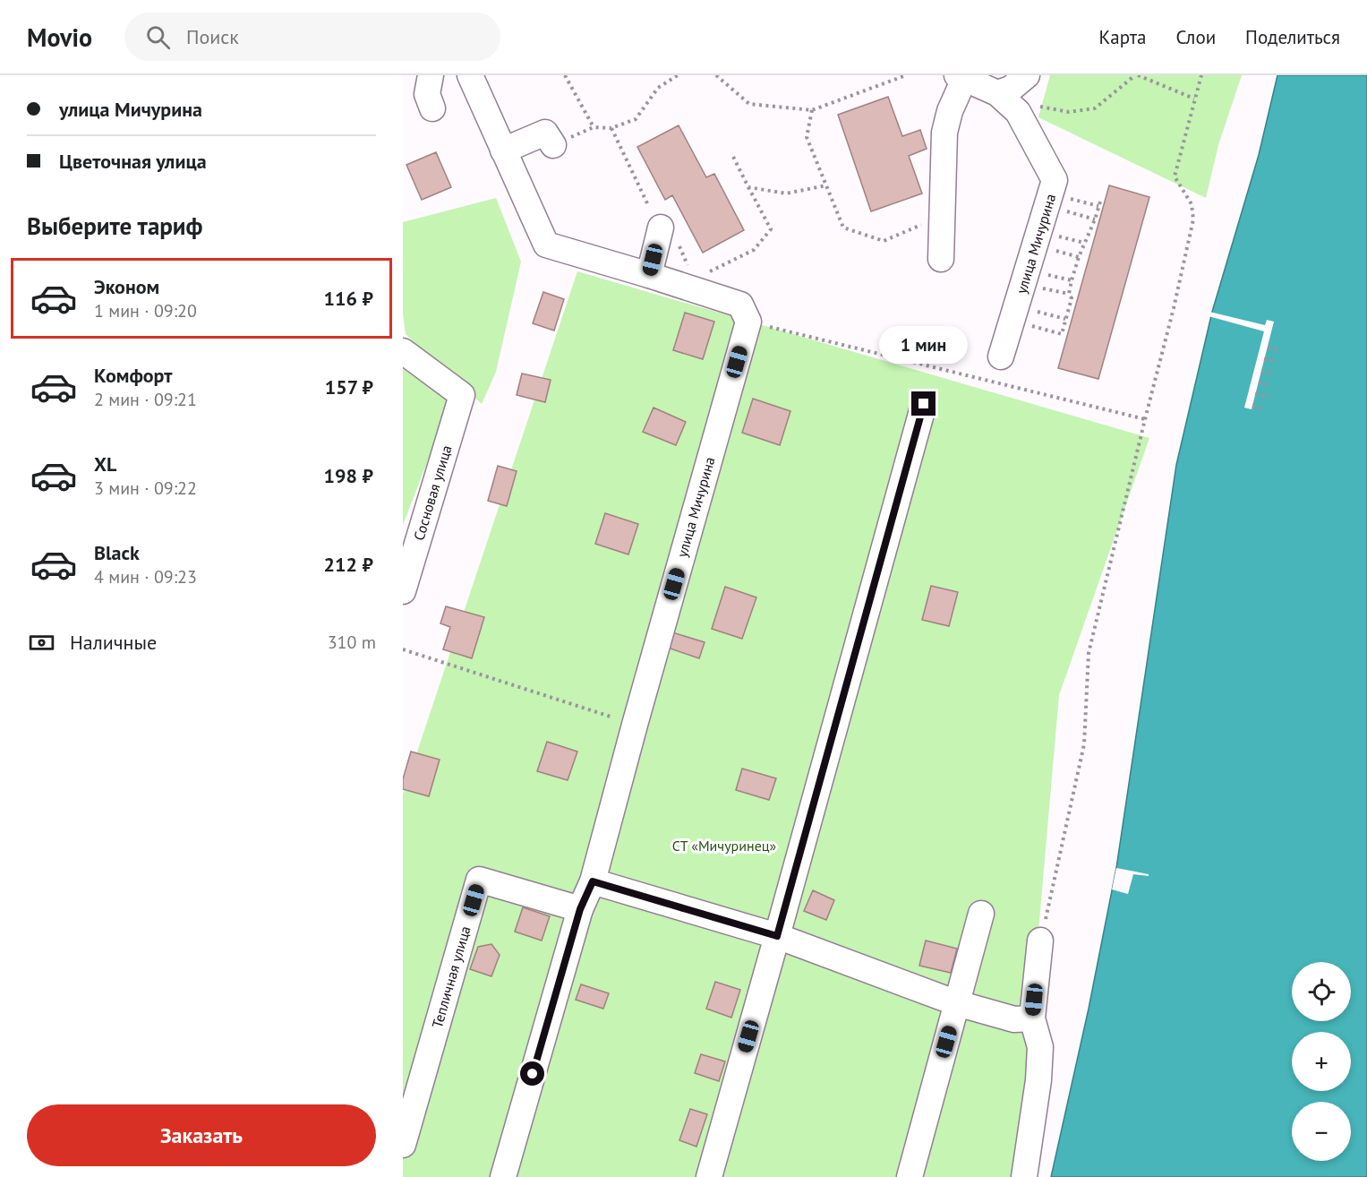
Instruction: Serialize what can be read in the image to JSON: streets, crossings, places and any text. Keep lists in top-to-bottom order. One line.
{"streets":{"street":["улица Мичурина","Сосновая улица","Тепличная улица"]},"crossings":[["улица Мичурина","Тепличная улица"]],"parks":["СТ «Мичуринец»"],"page":{"header":"Movio","search":"Поиск","nav":["Карта","Слои","Поделиться"],"banner":["улица Мичурина","Цветочная улица"],"heading":"Выберите тариф","list":[{"name":"Эконом","note":"1 мин · 09:20","value":"116 ₽"},{"name":"Комфорт","note":"2 мин · 09:21","value":"157 ₽"},{"name":"XL","note":"3 мин · 09:22","value":"198 ₽"},{"name":"Black","note":"4 мин · 09:23","value":"212 ₽"}],"bubble":"1 мин","pay":["Наличные","310 m"],"map_buttons":["+","−"],"buttons":"Заказать"}}
